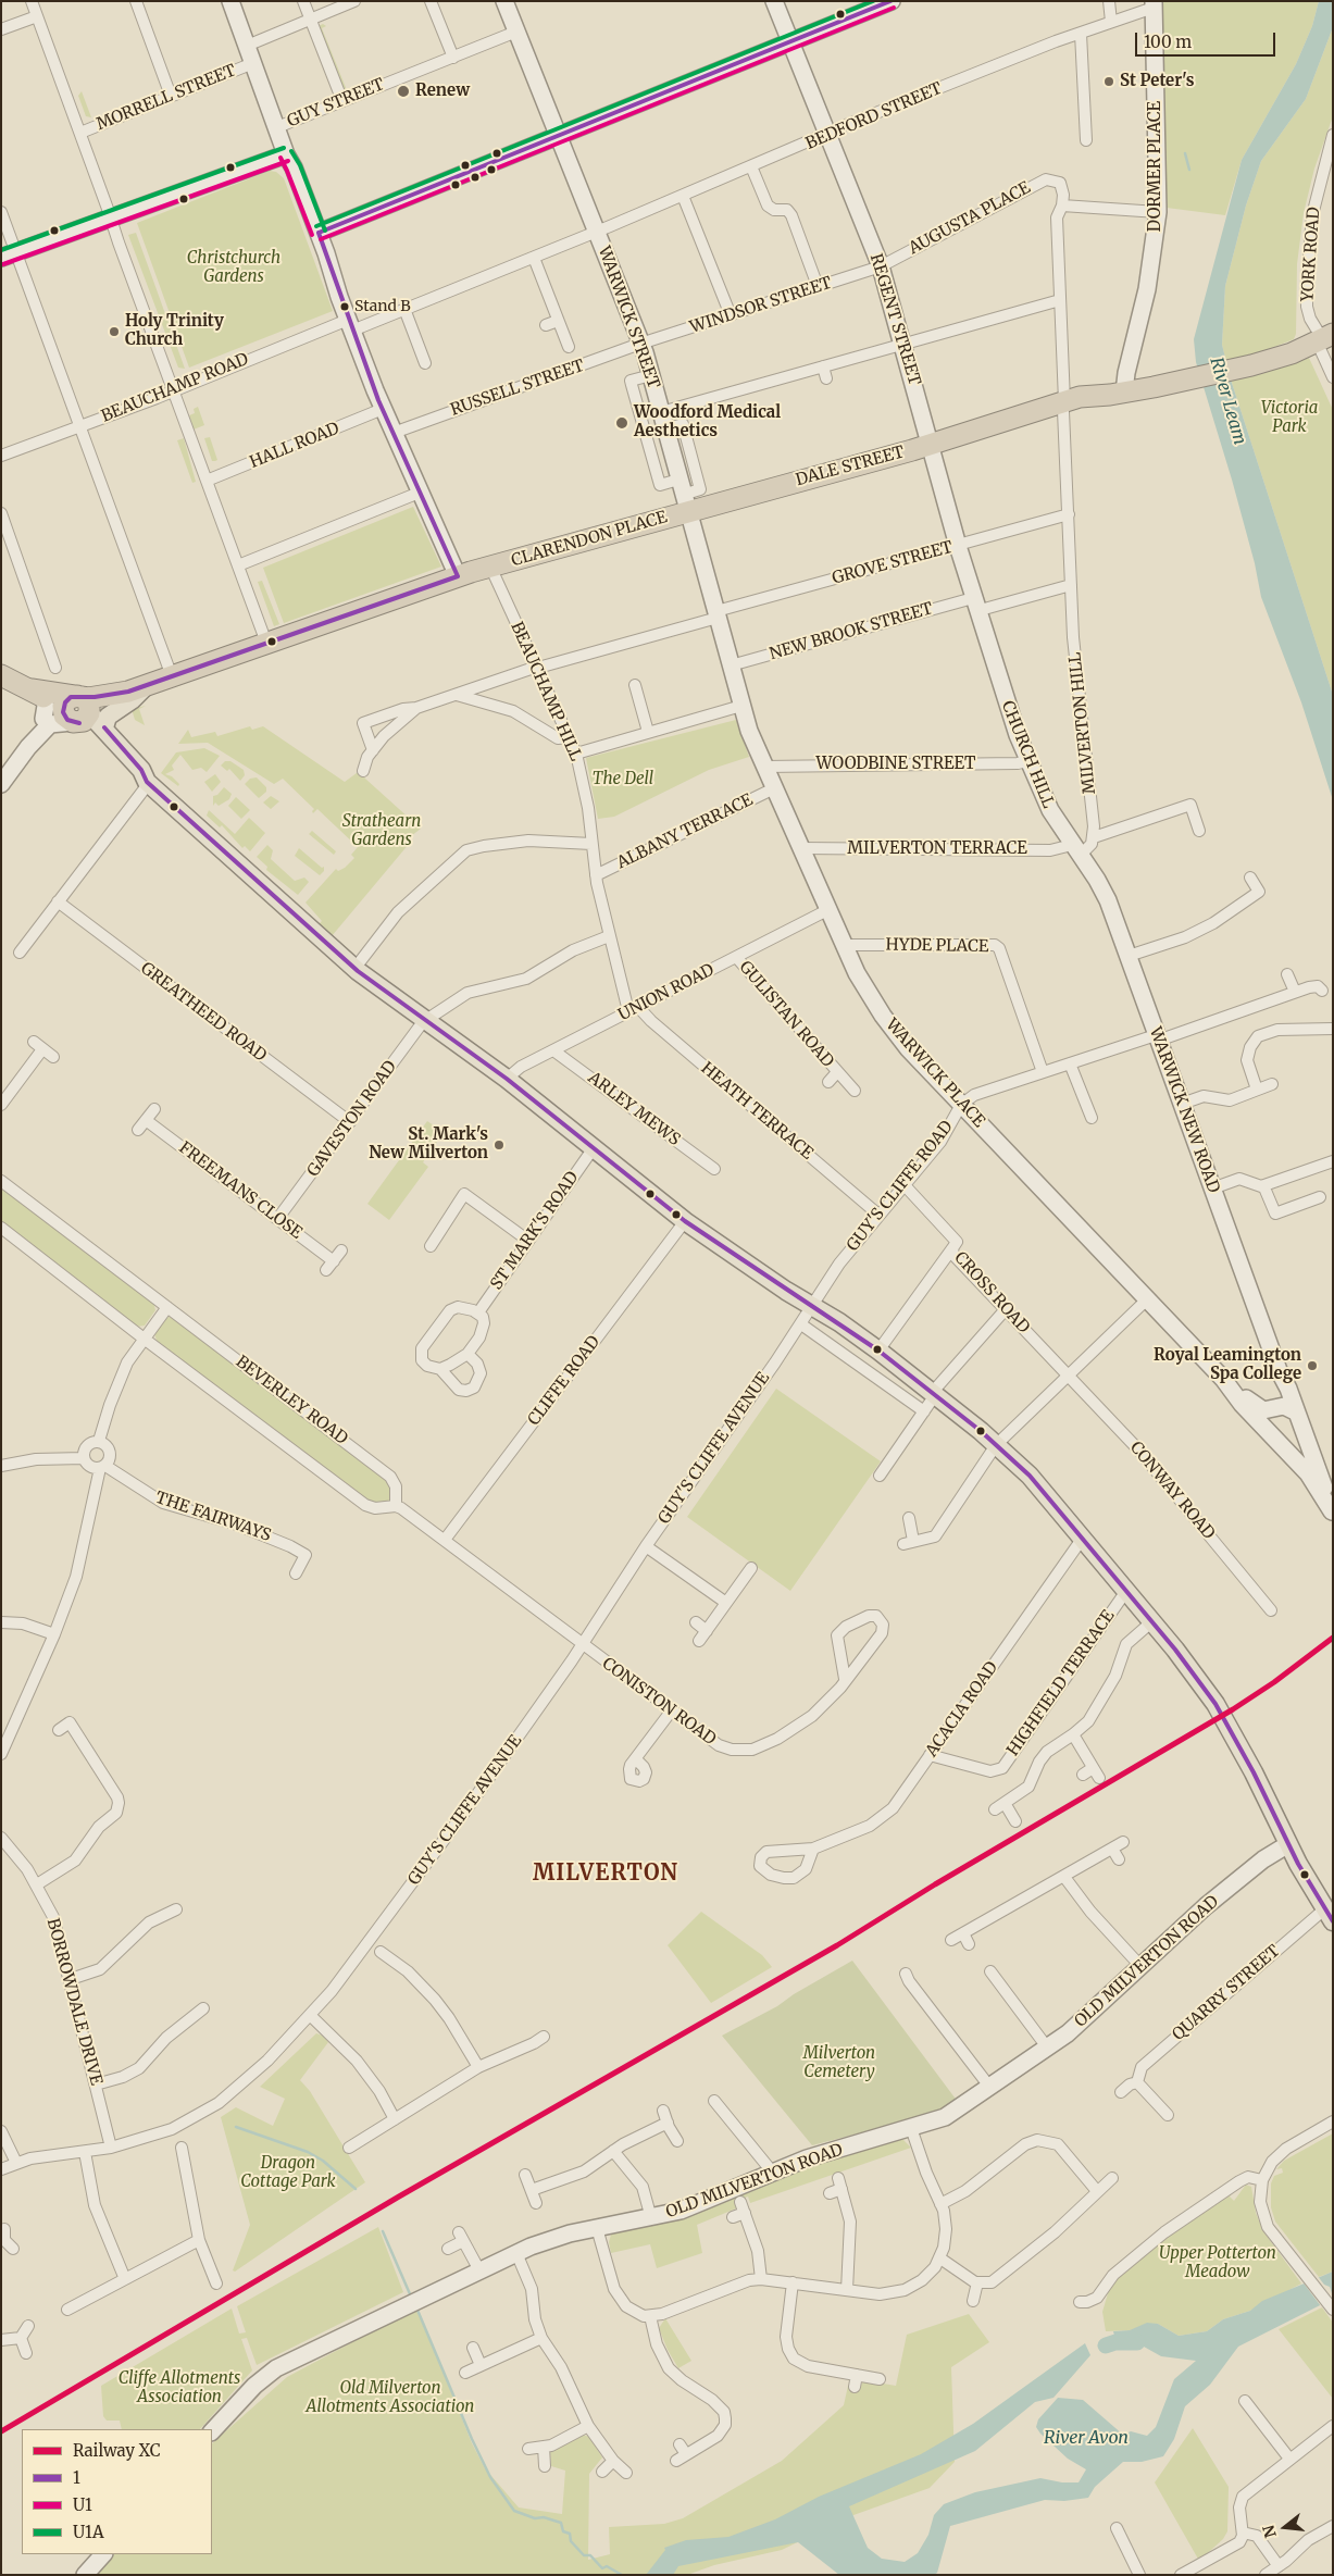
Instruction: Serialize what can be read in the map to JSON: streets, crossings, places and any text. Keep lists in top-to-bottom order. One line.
{"streets":{"highway":["DALE STREET","CLARENDON PLACE"],"street":["MORRELL STREET","GUY STREET","BEDFORD STREET","DORMER PLACE","AUGUSTA PLACE","YORK ROAD","WINDSOR STREET","WARWICK STREET","REGENT STREET","BEAUCHAMP ROAD","RUSSELL STREET","HALL ROAD","GROVE STREET","NEW BROOK STREET","BEAUCHAMP HILL","MILVERTON HILL","CHURCH HILL","WOODBINE STREET","ALBANY TERRACE","MILVERTON TERRACE","HYDE PLACE","UNION ROAD","GREATHEED ROAD","GULISTAN ROAD","WARWICK PLACE","ARLEY MEWS","WARWICK NEW ROAD","HEATH TERRACE","GAVESTON ROAD","GUY'S CLIFFE ROAD","FREEMANS CLOSE","ST MARK'S ROAD","CROSS ROAD","CLIFFE ROAD","BEVERLEY ROAD","GUY'S CLIFFE AVENUE","CONWAY ROAD","THE FAIRWAYS","HIGHFIELD TERRACE","CONISTON ROAD","ACACIA ROAD","OLD MILVERTON ROAD","QUARRY STREET","BORROWDALE DRIVE"]},"crossings":[["GUY STREET","WARWICK STREET"],["BEDFORD STREET","DORMER PLACE"],["BEDFORD STREET","WARWICK STREET"],["BEDFORD STREET","REGENT STREET"],["BEDFORD STREET","BEAUCHAMP ROAD"],["DORMER PLACE","DALE STREET"],["AUGUSTA PLACE","WINDSOR STREET"],["AUGUSTA PLACE","REGENT STREET"],["AUGUSTA PLACE","MILVERTON HILL"],["YORK ROAD","DALE STREET"],["WINDSOR STREET","WARWICK STREET"],["WINDSOR STREET","REGENT STREET"],["WINDSOR STREET","RUSSELL STREET"],["WARWICK STREET","RUSSELL STREET"],["WARWICK STREET","DALE STREET"],["WARWICK STREET","CLARENDON PLACE"],["WARWICK STREET","GROVE STREET"],["WARWICK STREET","NEW BROOK STREET"],["WARWICK STREET","WARWICK PLACE"],["REGENT STREET","DALE STREET"],["REGENT STREET","GROVE STREET"],["REGENT STREET","NEW BROOK STREET"],["REGENT STREET","CHURCH HILL"],["DALE STREET","CLARENDON PLACE"],["DALE STREET","MILVERTON HILL"],["CLARENDON PLACE","BEAUCHAMP HILL"],["GROVE STREET","BEAUCHAMP HILL"],["GROVE STREET","MILVERTON HILL"],["NEW BROOK STREET","MILVERTON HILL"],["BEAUCHAMP HILL","ALBANY TERRACE"],["BEAUCHAMP HILL","UNION ROAD"],["BEAUCHAMP HILL","HEATH TERRACE"],["CHURCH HILL","WOODBINE STREET"],["CHURCH HILL","MILVERTON TERRACE"],["CHURCH HILL","WARWICK NEW ROAD"],["WOODBINE STREET","WARWICK PLACE"],["ALBANY TERRACE","WARWICK PLACE"],["MILVERTON TERRACE","WARWICK PLACE"],["MILVERTON TERRACE","WARWICK NEW ROAD"],["HYDE PLACE","WARWICK PLACE"],["HYDE PLACE","GUY'S CLIFFE ROAD"],["UNION ROAD","GULISTAN ROAD"],["UNION ROAD","WARWICK PLACE"],["UNION ROAD","ARLEY MEWS"],["UNION ROAD","HEATH TERRACE"],["GREATHEED ROAD","GAVESTON ROAD"],["WARWICK PLACE","WARWICK NEW ROAD"],["WARWICK PLACE","GUY'S CLIFFE ROAD"],["WARWICK NEW ROAD","GUY'S CLIFFE ROAD"],["HEATH TERRACE","GUY'S CLIFFE ROAD"],["GAVESTON ROAD","FREEMANS CLOSE"],["GUY'S CLIFFE ROAD","CROSS ROAD"],["GUY'S CLIFFE ROAD","GUY'S CLIFFE AVENUE"],["CROSS ROAD","CONWAY ROAD"],["GUY'S CLIFFE AVENUE","CONISTON ROAD"],["GUY'S CLIFFE AVENUE","BORROWDALE DRIVE"],["HIGHFIELD TERRACE","ACACIA ROAD"]],"districts":["MILVERTON"],"water":["River Leam","River Avon"],"parks":["Christchurch Gardens","Victoria Park","The Dell","Strathearn Gardens","Milverton Cemetery","Dragon Cottage Park","Upper Potterton Meadow","Cliffe Allotments Association","Old Milverton Allotments Association"],"places":["St Peter's","Renew","Stand B","Holy Trinity Church","Woodford Medical Aesthetics","St. Mark's New Milverton","Royal Leamington Spa College"],"lines":["transit line 1","transit line U1A","transit line U1","rail line XC"],"legend":["Railway XC","1","U1","U1A"],"scale_bar":"100 m","north":"left"}
